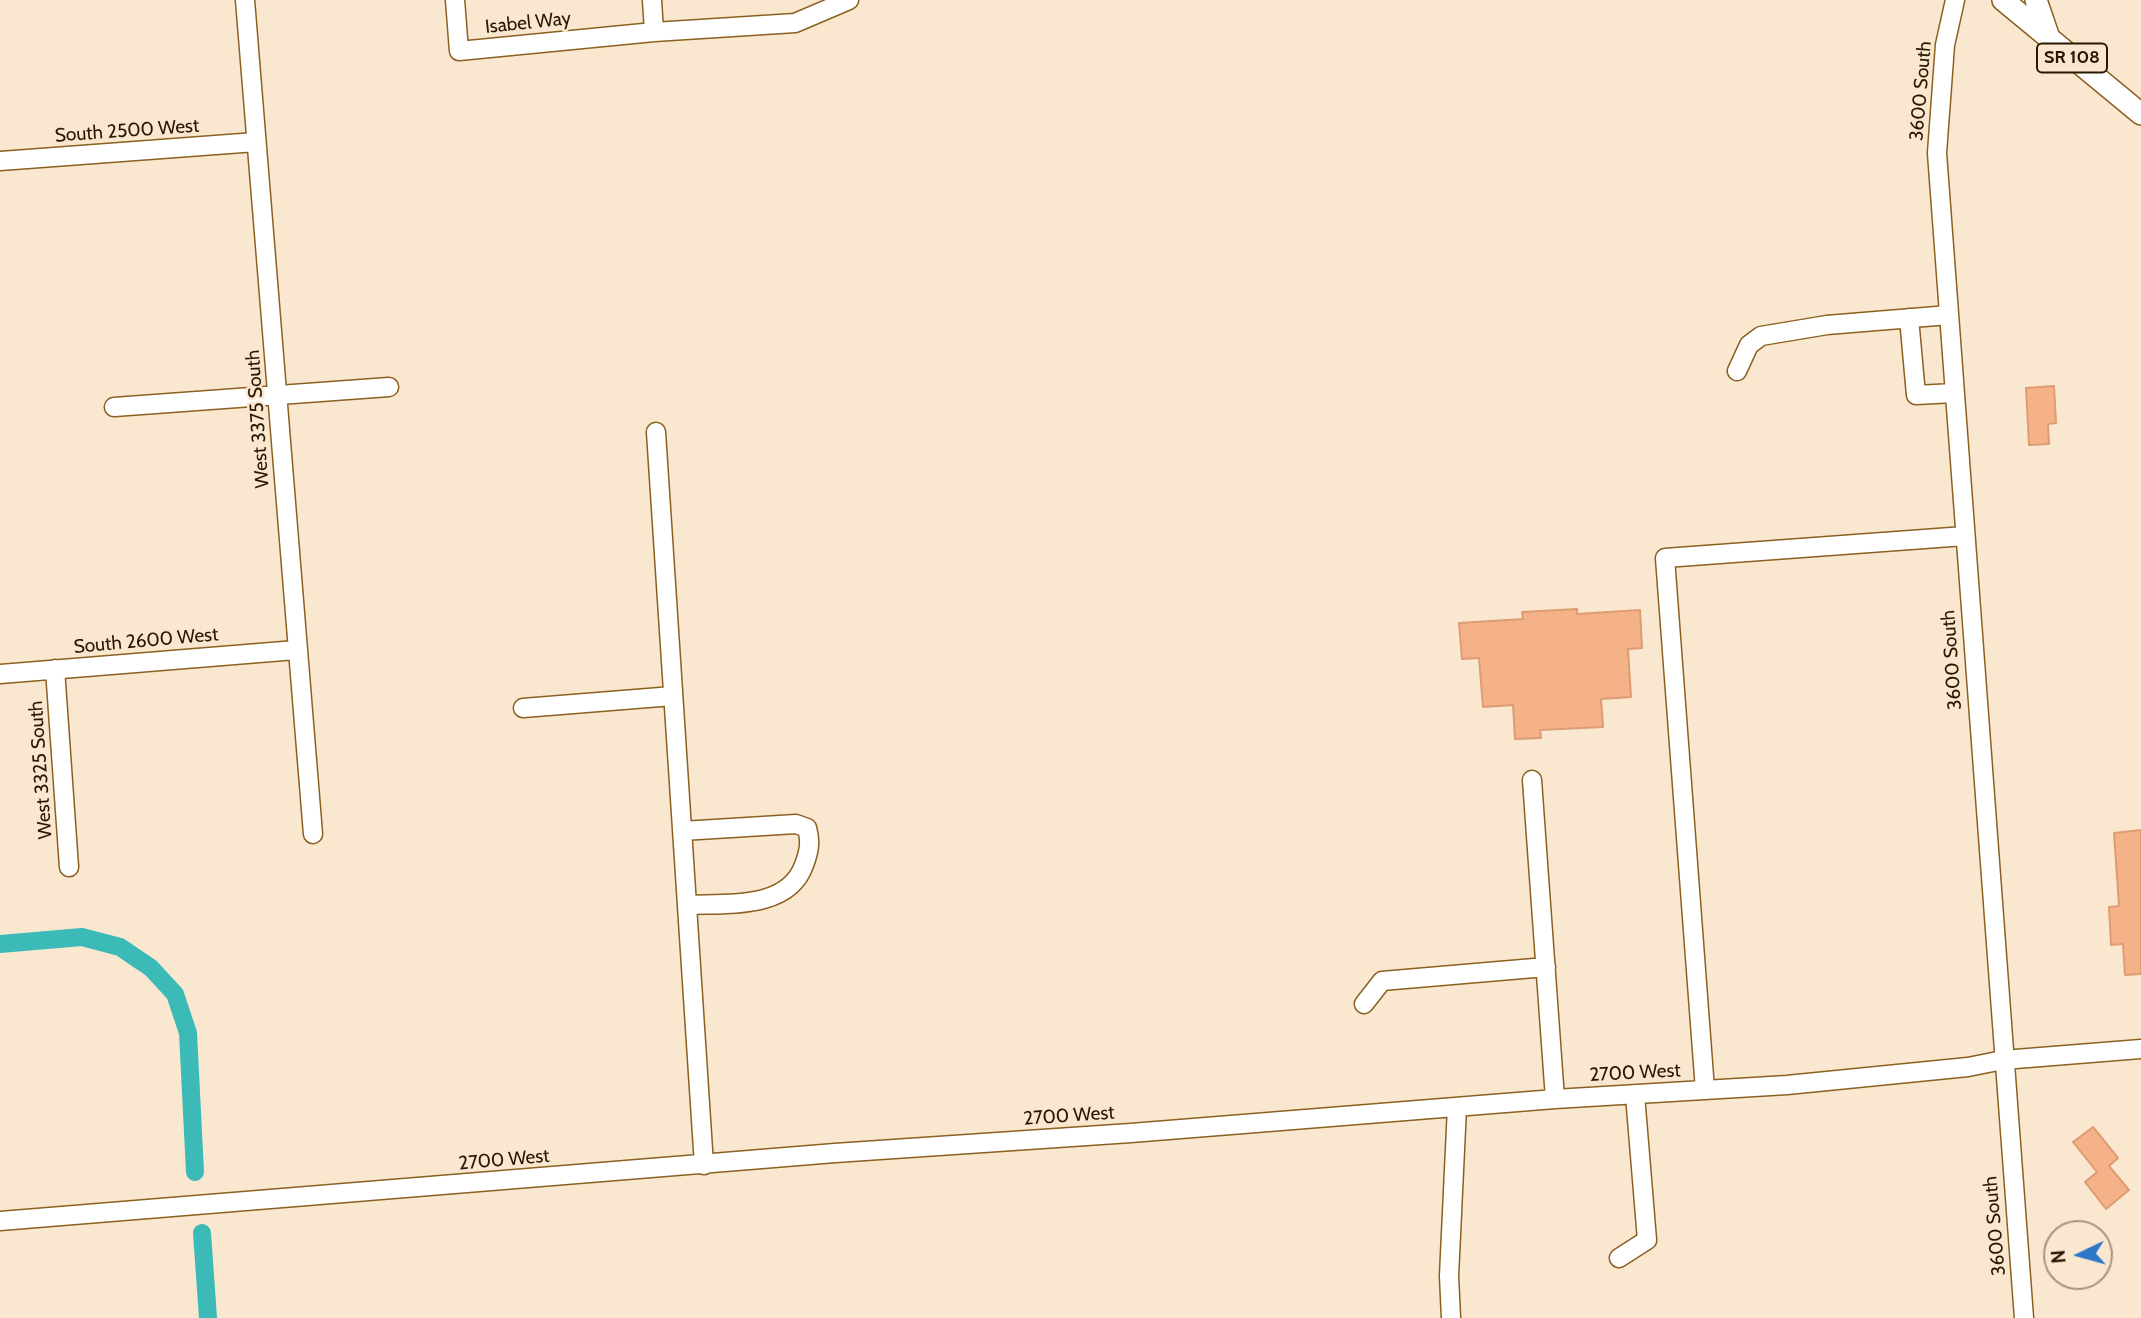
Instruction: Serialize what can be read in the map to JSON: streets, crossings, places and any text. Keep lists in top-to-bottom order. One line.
{"streets":{"main road":["SR 108"],"street":["Isabel Way","3600 South","South 2500 West","West 3375 South","South 2600 West","West 3325 South","2700 West"]},"crossings":[["3600 South","2700 West"],["South 2500 West","West 3375 South"],["West 3375 South","South 2600 West"],["South 2600 West","West 3325 South"]],"north":"left"}
